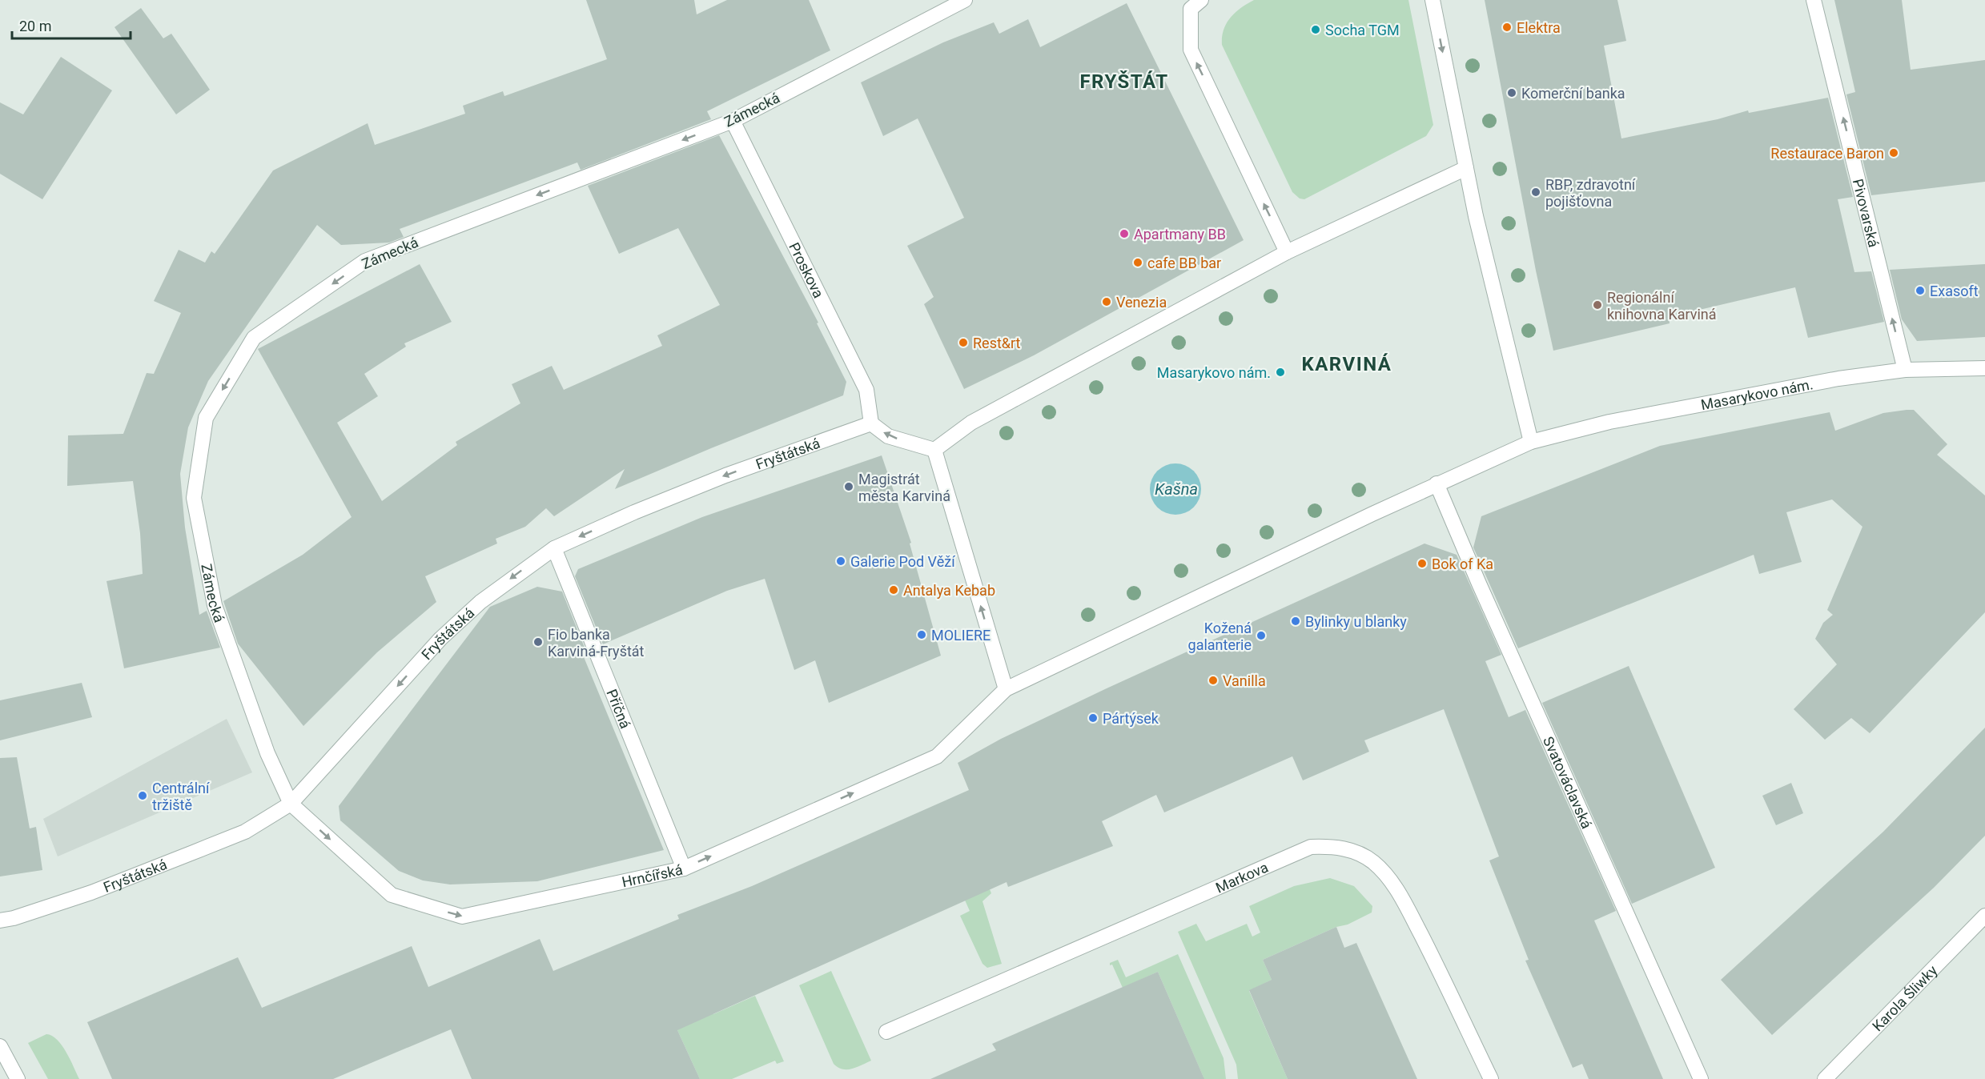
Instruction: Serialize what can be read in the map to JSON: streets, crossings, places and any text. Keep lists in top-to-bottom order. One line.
{"streets":{"street":["Zámecká","Pivovarská","Proskova","Masarykovo nám.","Fryštátská","Příčná","Svatováclavská","Hrnčířská","Markova","Karola Śliwky"]},"crossings":[["Zámecká","Proskova"],["Zámecká","Fryštátská"],["Zámecká","Hrnčířská"],["Pivovarská","Masarykovo nám."],["Proskova","Fryštátská"],["Masarykovo nám.","Svatováclavská"],["Masarykovo nám.","Hrnčířská"],["Fryštátská","Příčná"],["Fryštátská","Hrnčířská"],["Příčná","Hrnčířská"]],"one_way":["Pivovarská","Fryštátská","Hrnčířská"],"districts":["FRYŠTÁT","KARVINÁ"],"water":["Kašna"],"places":["Elektra","Socha TGM","Komerční banka","Restaurace Baron","RBP, zdravotní pojišťovna","Apartmany BB","cafe BB bar","Exasoft","Venezia","Regionální knihovna Karviná","Rest&rt","Masarykovo nám.","Magistrát města Karviná","Galerie Pod Věží","Bok of Ka","Antalya Kebab","Bylinky u blanky","MOLIERE","Kožená galanterie","Fio banka Karviná-Fryštát","Vanilla","Pártýsek","Centrální tržiště"],"scale_bar":"20 m"}
